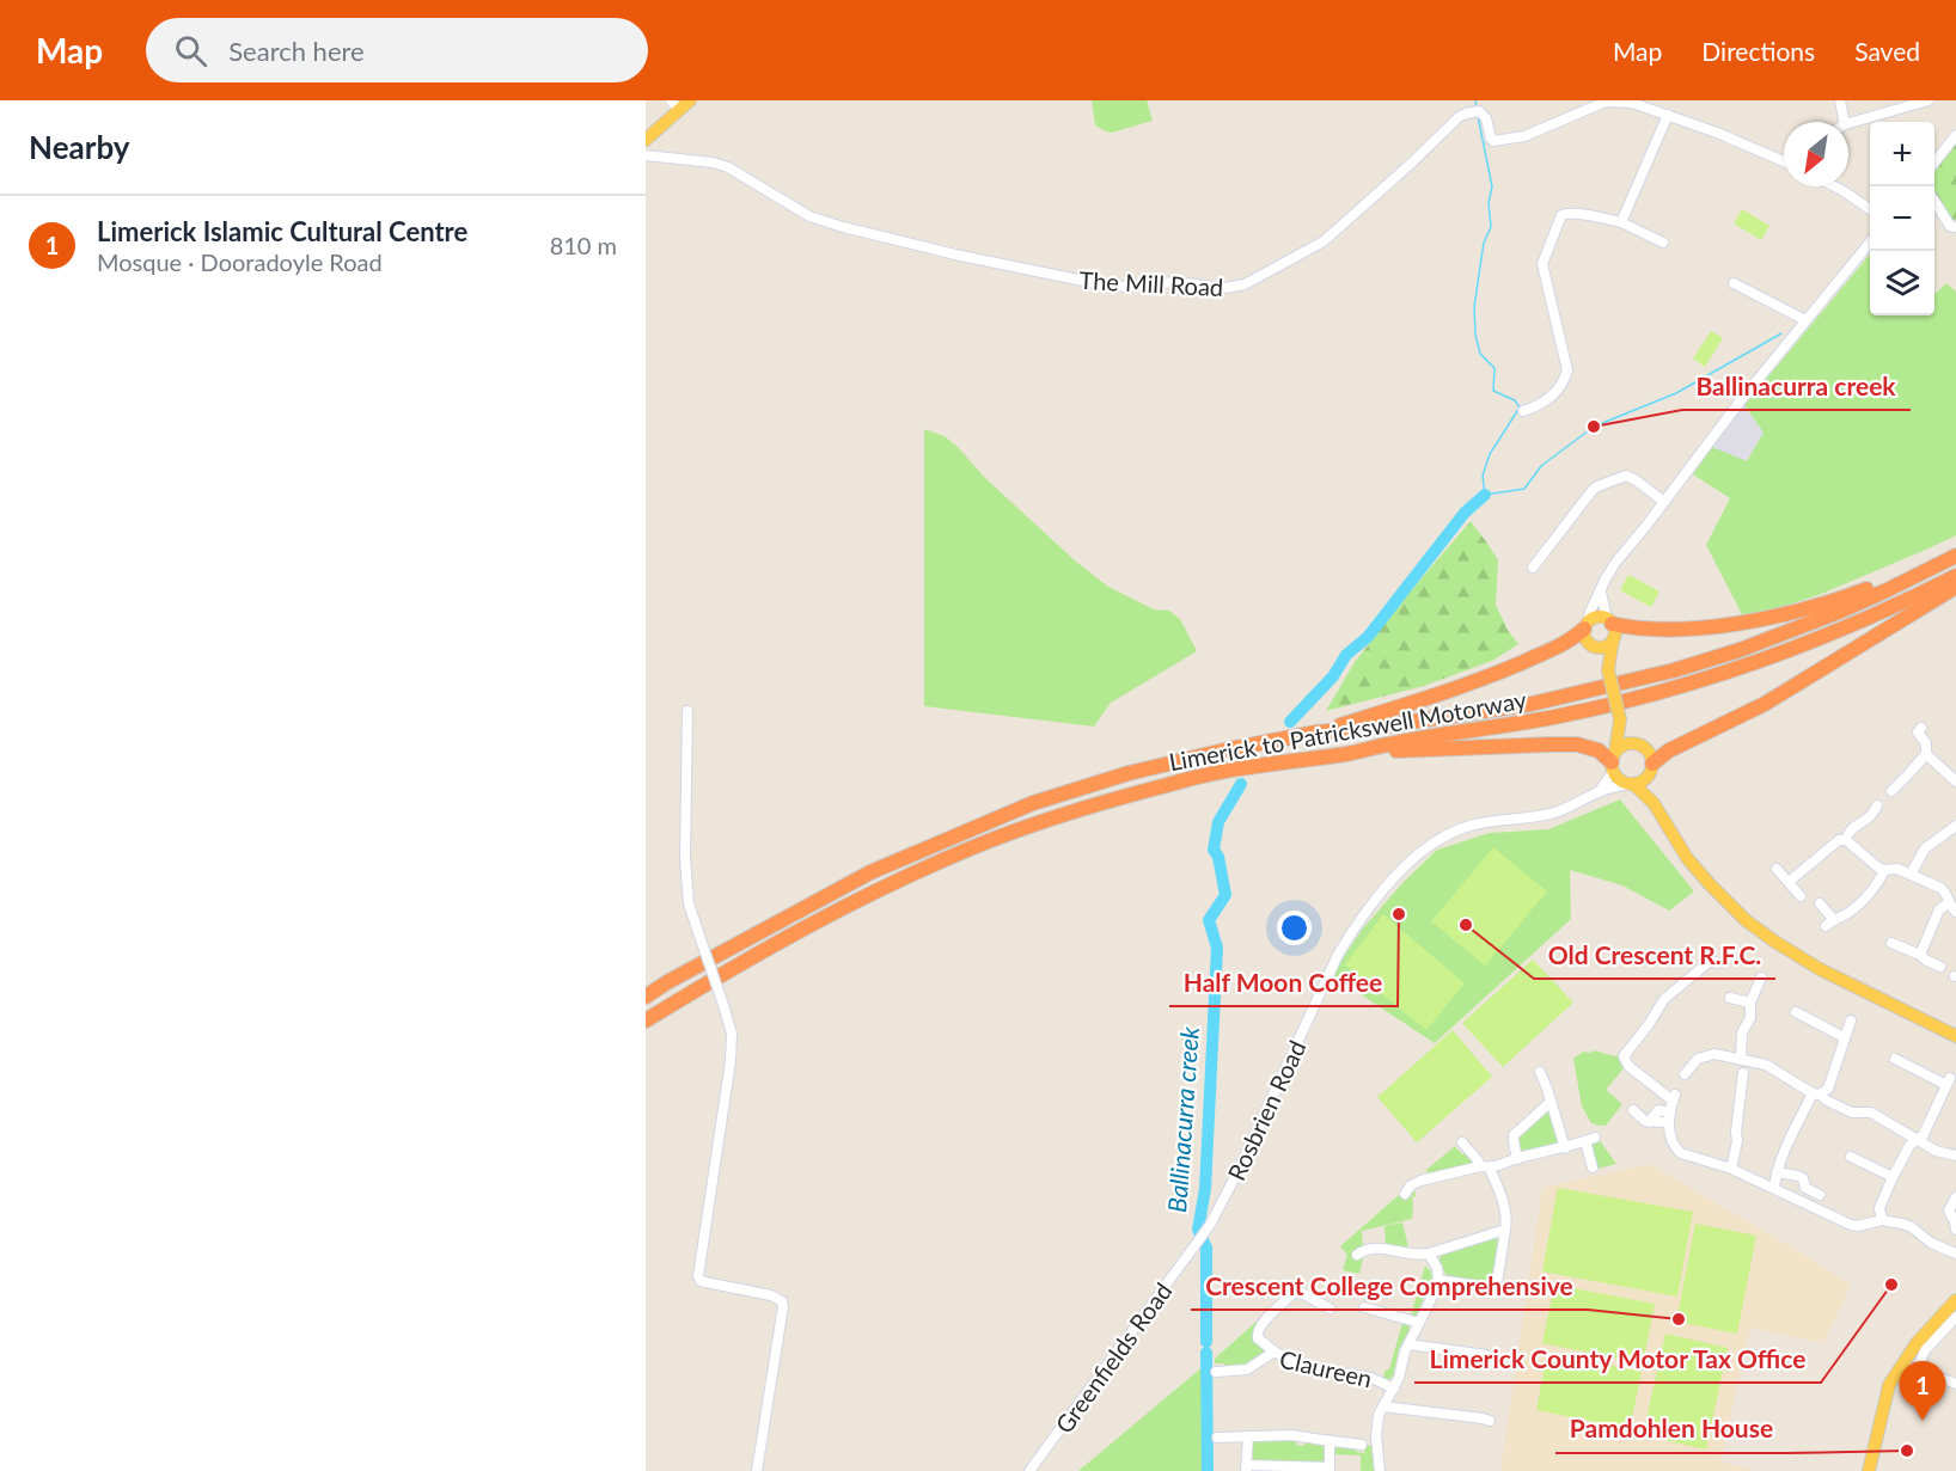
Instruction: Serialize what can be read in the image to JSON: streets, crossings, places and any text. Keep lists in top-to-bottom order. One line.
{"streets":{"highway":["Limerick to Patrickswell Motorway"],"street":["The Mill Road","Rosbrien Road","Greenfields Road","Claureen"]},"crossings":[["Rosbrien Road","Greenfields Road"]],"water":["Ballinacurra creek"],"places":["Ballinacurra creek","Half Moon Coffee","Old Crescent R.F.C.","Limerick County Motor Tax Office","Crescent College Comprehensive","Pamdohlen House"],"north":"bottom left","page":{"header":"Map","search":"Search here","nav":["Map","Directions","Saved"],"heading":"Nearby","map_buttons":["+","−"],"list":[{"mark":"1","name":"Limerick Islamic Cultural Centre","note":"Mosque · Dooradoyle Road","value":"810 m"}],"pins":"1"}}
